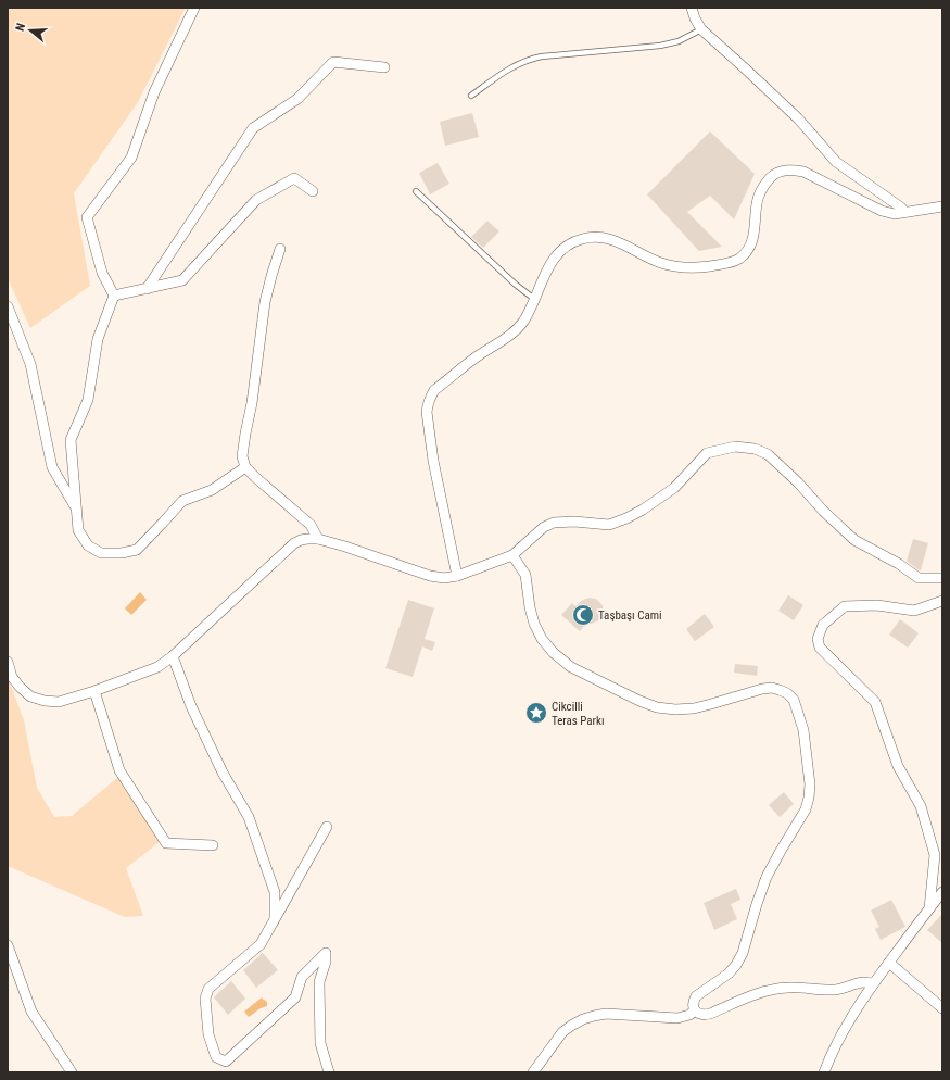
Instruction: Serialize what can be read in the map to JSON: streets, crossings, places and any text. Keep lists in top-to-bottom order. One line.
{"places":{"mosque":["Taşbaşı Cami"],"place":["Cikcilli Teras Parkı"]},"north":"left"}
